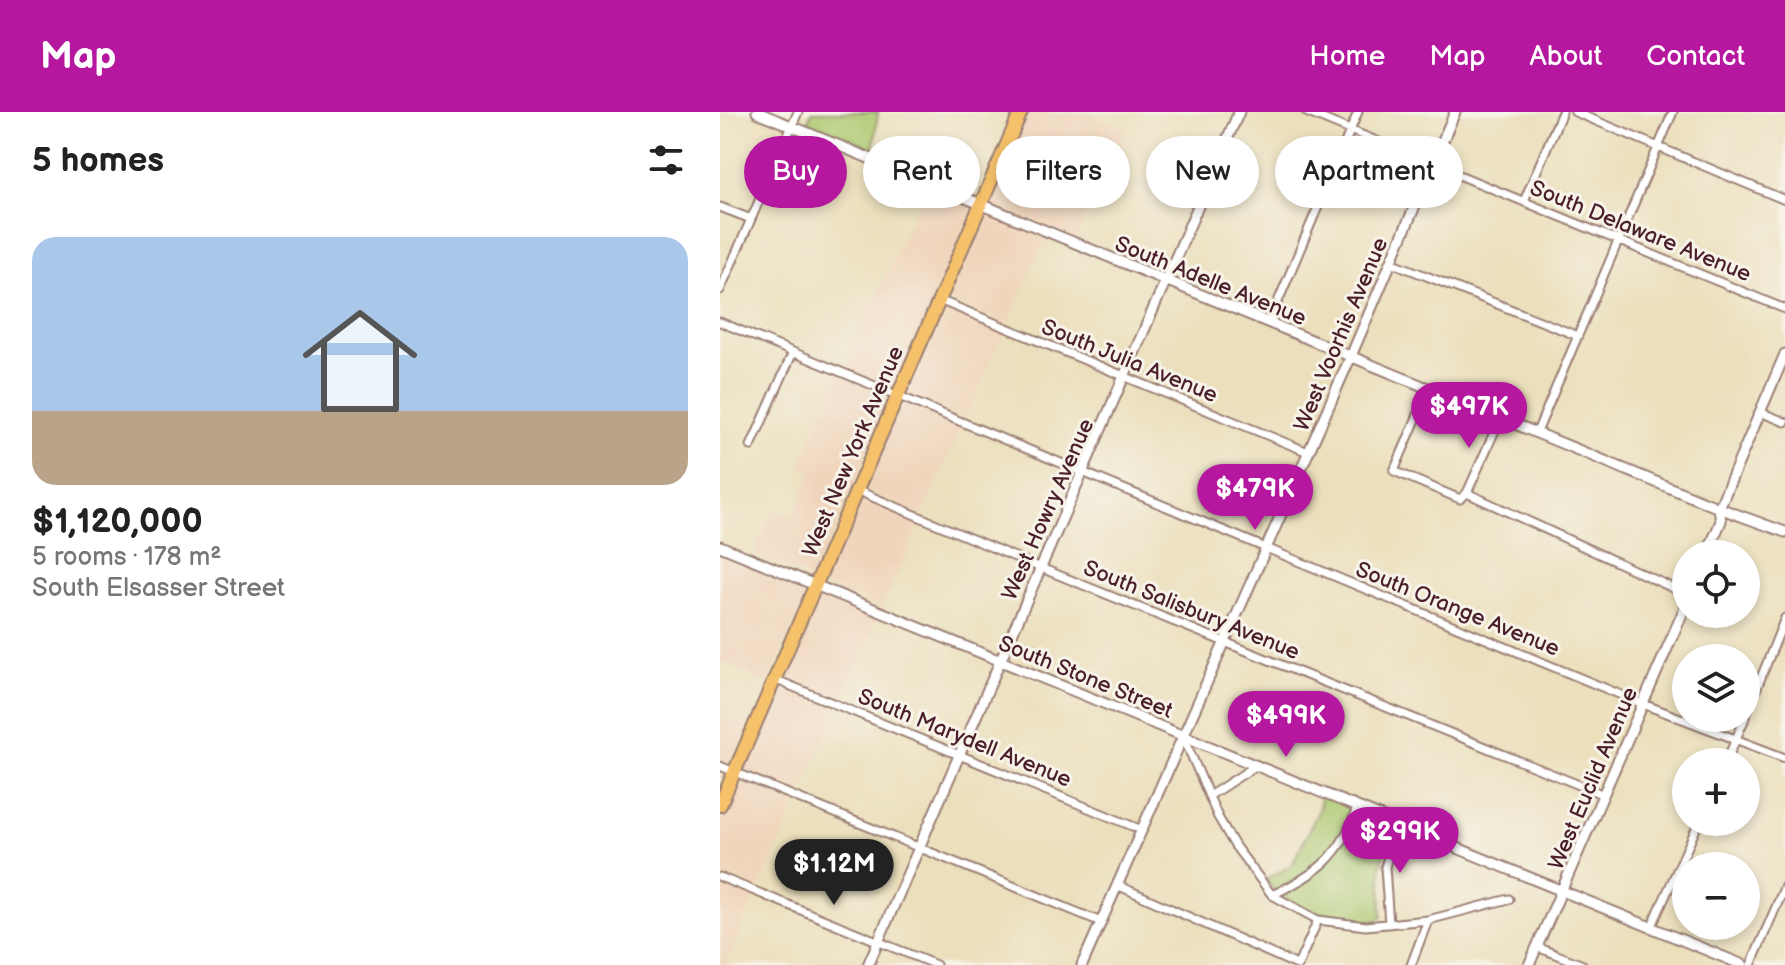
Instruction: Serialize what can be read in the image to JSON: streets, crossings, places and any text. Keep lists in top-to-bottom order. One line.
{"streets":{"main road":["West New York Avenue"],"street":["South Delaware Avenue","South Adelle Avenue","West Voorhis Avenue","South Julia Avenue","West Howry Avenue","South Orange Avenue","South Salisbury Avenue","South Stone Street","South Marydell Avenue","West Euclid Avenue"]},"crossings":[["South Adelle Avenue","West Voorhis Avenue"],["South Adelle Avenue","West New York Avenue"],["South Adelle Avenue","West Howry Avenue"],["West Voorhis Avenue","South Julia Avenue"],["West Voorhis Avenue","South Orange Avenue"],["West Voorhis Avenue","South Salisbury Avenue"],["West Voorhis Avenue","South Stone Street"],["West Voorhis Avenue","South Marydell Avenue"],["South Julia Avenue","West New York Avenue"],["South Julia Avenue","West Howry Avenue"],["West New York Avenue","South Orange Avenue"],["West New York Avenue","South Salisbury Avenue"],["West New York Avenue","South Stone Street"],["West New York Avenue","South Marydell Avenue"],["West Howry Avenue","South Orange Avenue"],["West Howry Avenue","South Salisbury Avenue"],["West Howry Avenue","South Stone Street"],["West Howry Avenue","South Marydell Avenue"],["South Orange Avenue","West Euclid Avenue"],["South Salisbury Avenue","West Euclid Avenue"],["South Stone Street","West Euclid Avenue"]],"page":{"header":"Map","nav":["Home","Map","About","Contact"],"heading":"5 homes","chip":["Buy","Rent","Filters","New","Apartment"],"list":[{"name":"$1,120,000","note":"5 rooms · 178 m² · South Elsasser Street"}],"price":["$497K","$479K","$499K","$299K","$1.12M"],"map_buttons":["+","−"]}}
